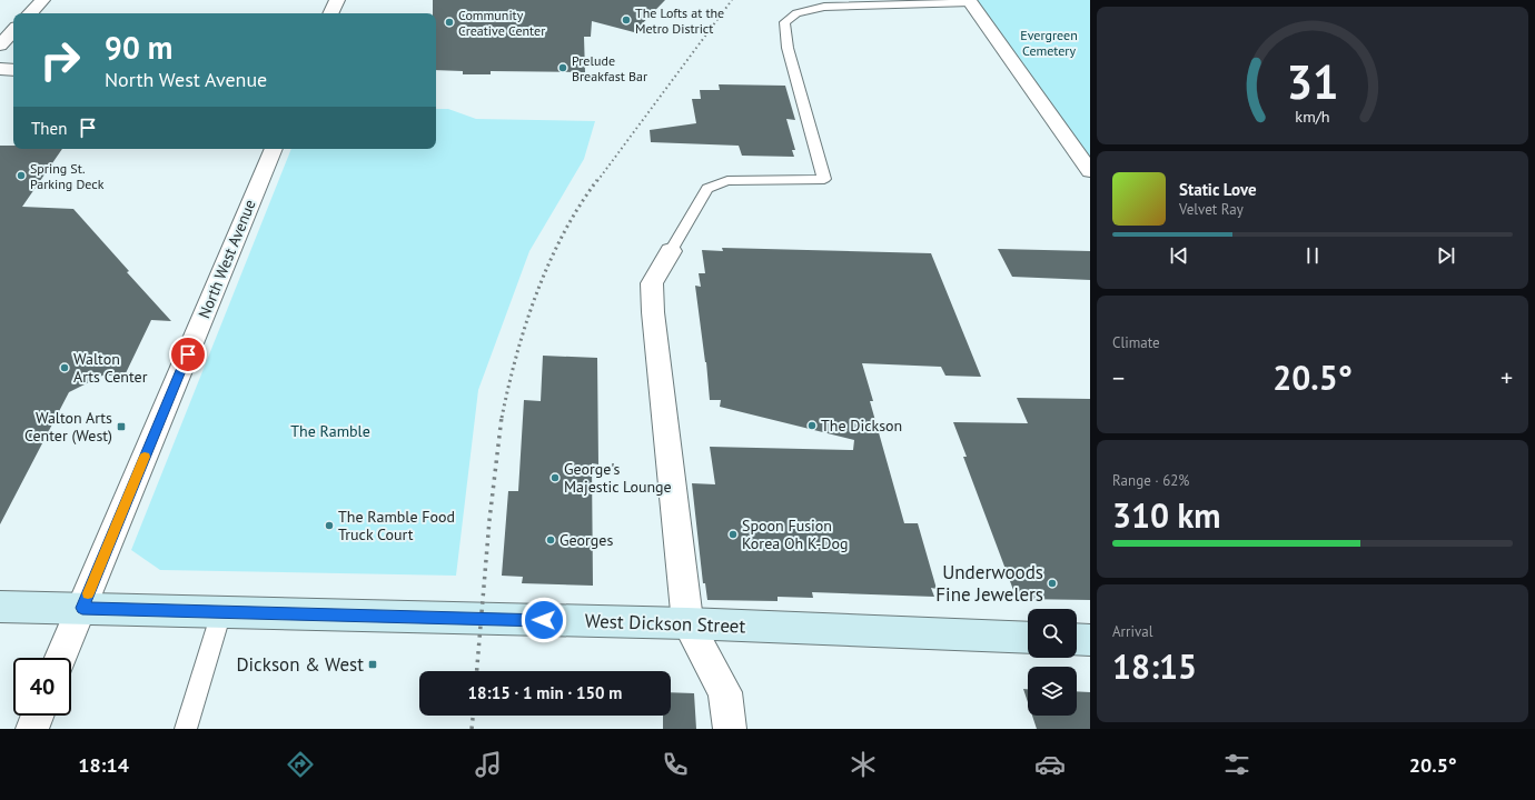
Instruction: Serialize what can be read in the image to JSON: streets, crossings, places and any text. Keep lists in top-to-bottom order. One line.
{"streets":{"street":["North West Avenue","West Dickson Street"]},"crossings":[["North West Avenue","West Dickson Street"]],"parks":["Evergreen Cemetery","The Ramble"],"places":{"other":["The Lofts at the Metro District","Community Creative Center","Prelude Breakfast Bar","Spring St. Parking Deck","Walton Arts Center","The Dickson","George's Majestic Lounge","The Ramble Food Truck Court","Spoon Fusion Korea Oh K-Dog","Georges","Underwoods Fine Jewelers"],"transit":["Walton Arts Center (West)","Dickson & West"]},"page":{"turn":["90 m","North West Avenue"],"then":"Then","song":["Static Love","Velvet Ray"],"tile":["Climate",["Range · 62%","310 km"],["Arrival","18:15"]],"heat":["−","20.5°","+"],"limit":"40","trip":"18:15 · 1 min · 150 m","tabs":["18:14","20.5°"],"gauge":["31","km/h"]}}
